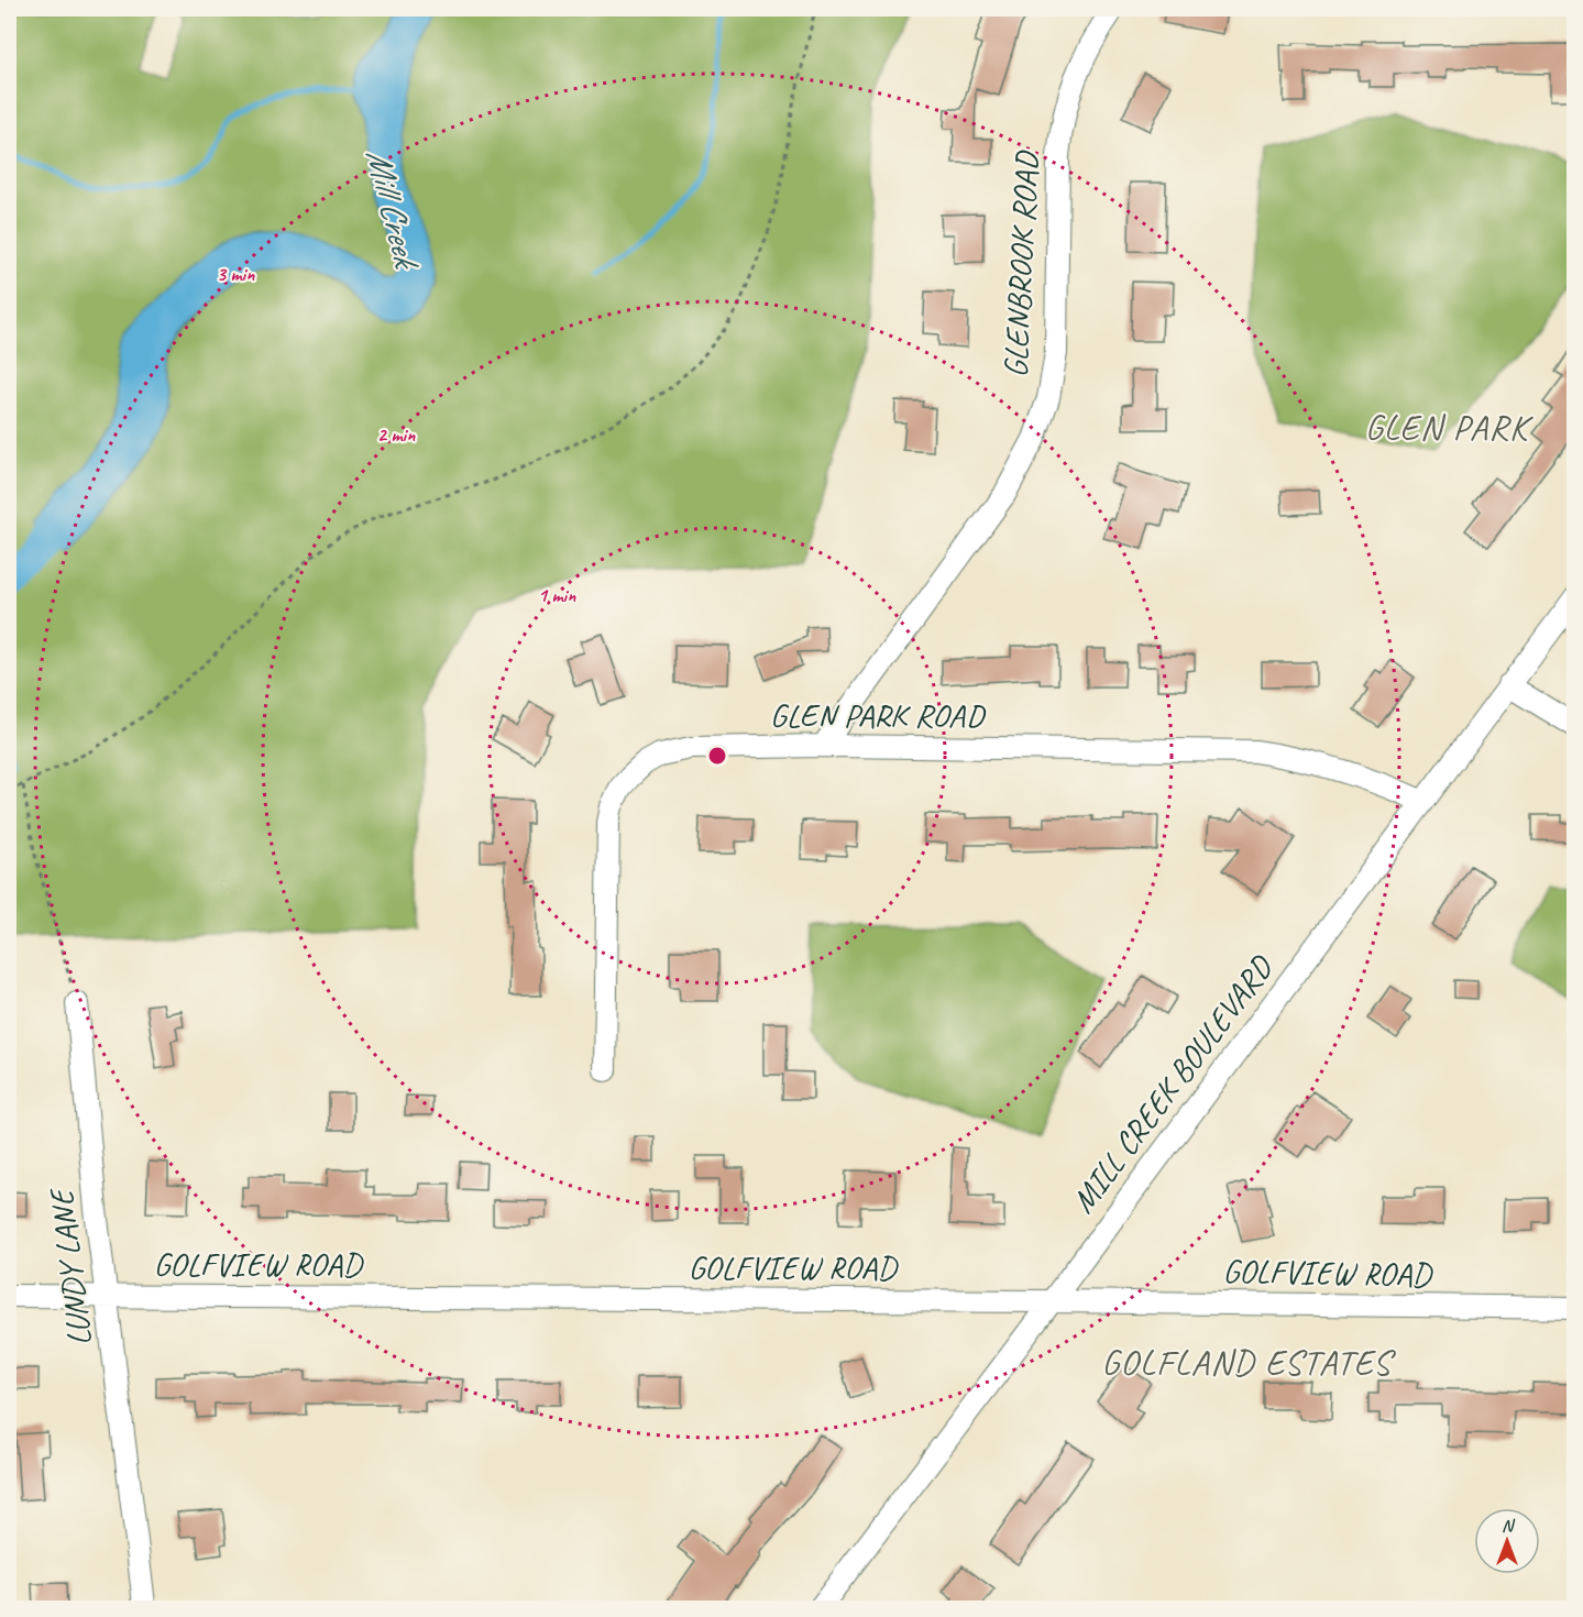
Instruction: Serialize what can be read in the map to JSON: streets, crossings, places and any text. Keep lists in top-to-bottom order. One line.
{"streets":{"street":["GLENBROOK ROAD","GLEN PARK ROAD","MILL CREEK BOULEVARD","GOLFVIEW ROAD","LUNDY LANE"]},"crossings":[["GLENBROOK ROAD","GLEN PARK ROAD"],["GLEN PARK ROAD","MILL CREEK BOULEVARD"],["MILL CREEK BOULEVARD","GOLFVIEW ROAD"],["GOLFVIEW ROAD","LUNDY LANE"]],"districts":["GLEN PARK","GOLFLAND ESTATES"],"water":["Mill Creek"],"north":"top","rings":["3 min","2 min","1 min"]}
